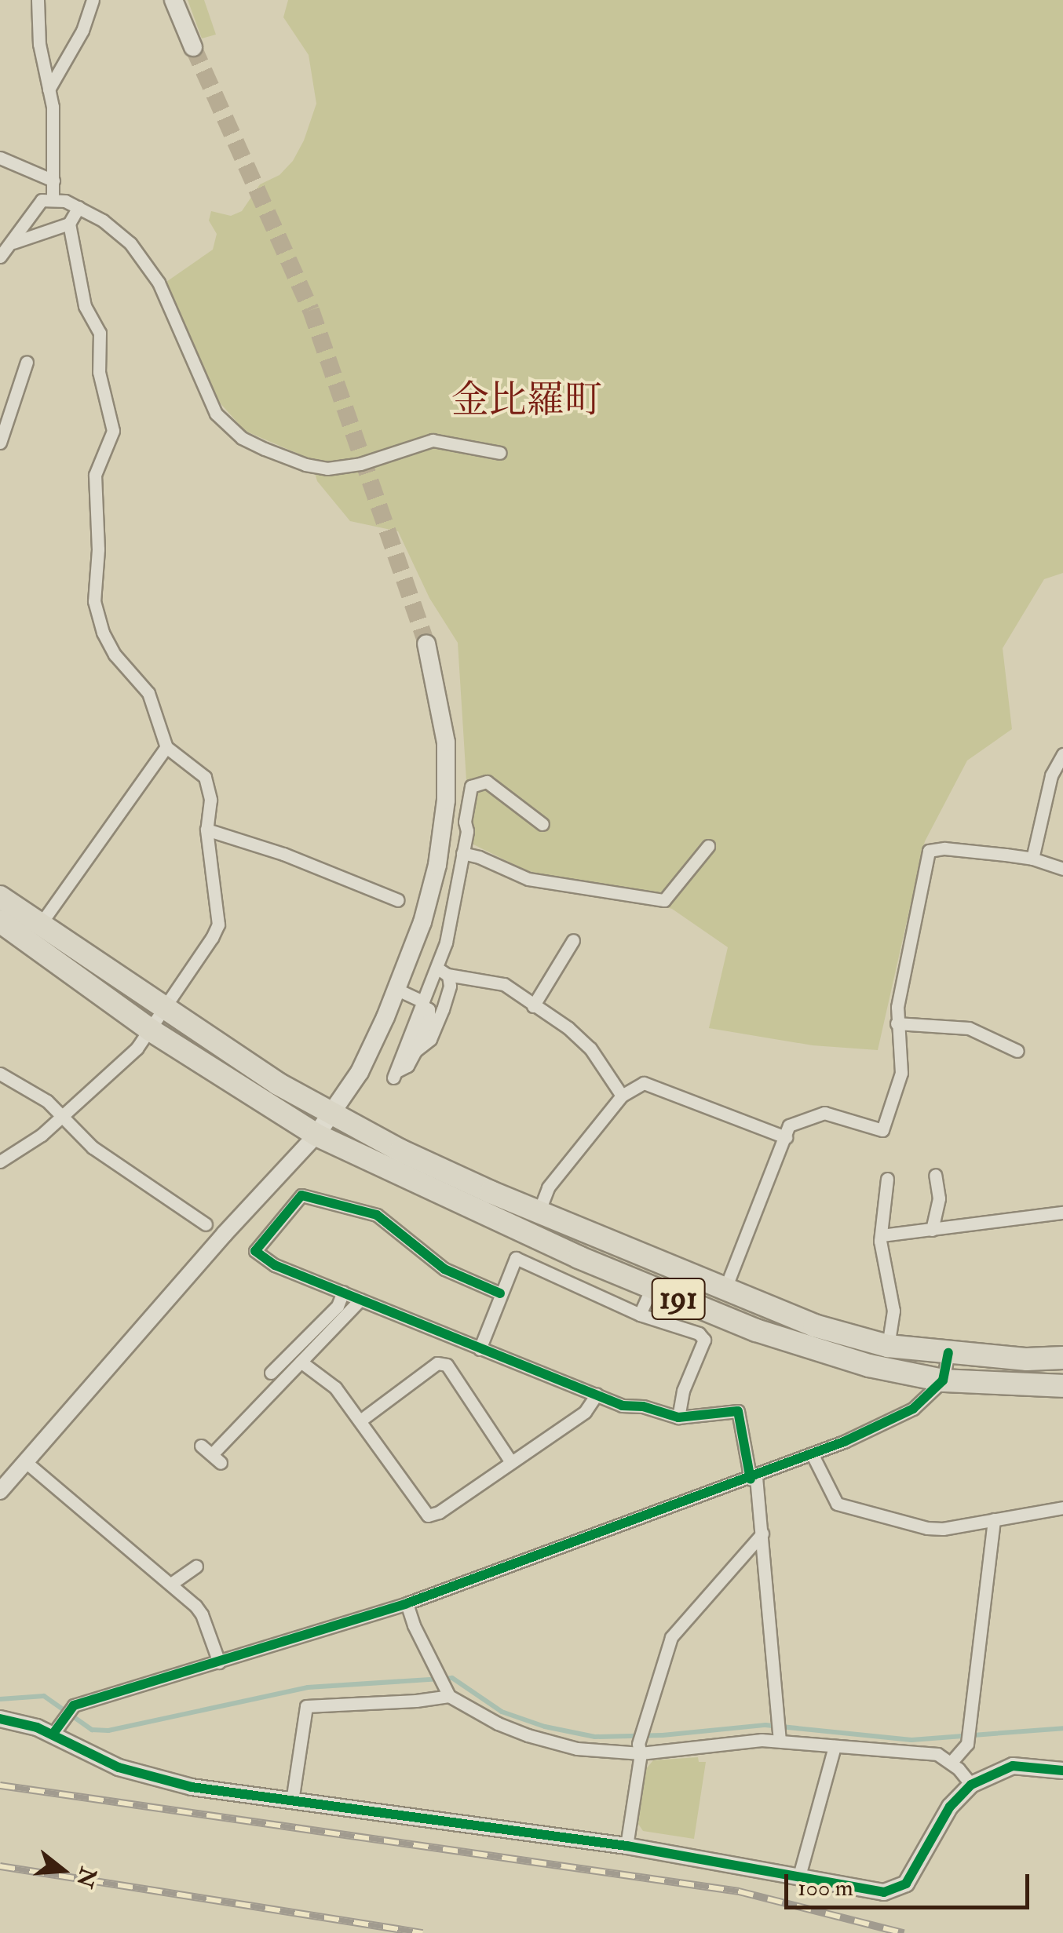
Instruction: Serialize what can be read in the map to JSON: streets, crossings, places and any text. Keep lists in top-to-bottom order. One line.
{"streets":{"highway":["191"]},"districts":["金比羅町"],"scale_bar":"100 m","north":"right"}
